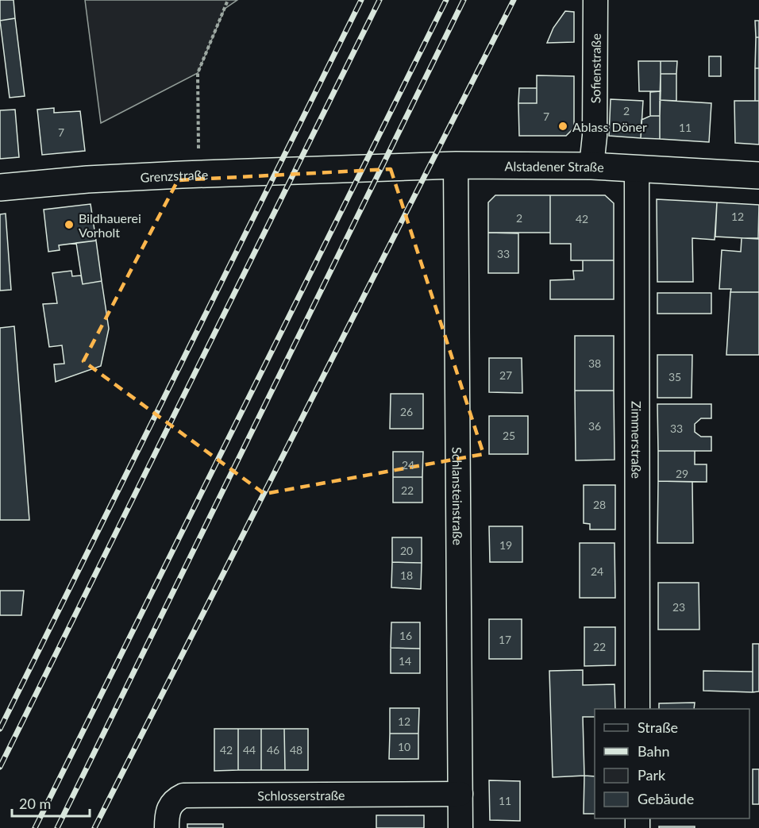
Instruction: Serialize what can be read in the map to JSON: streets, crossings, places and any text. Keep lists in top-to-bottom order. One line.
{"streets":{"street":["Sofienstraße","Alstadener Straße","Grenzstraße","Zimmerstraße","Schlansteinstraße","Schlosserstraße"]},"crossings":[["Sofienstraße","Alstadener Straße"],["Alstadener Straße","Grenzstraße"],["Alstadener Straße","Zimmerstraße"],["Alstadener Straße","Schlansteinstraße"],["Schlansteinstraße","Schlosserstraße"]],"places":["Ablass Döner","Bildhauerei Vorholt"],"house_numbers":["2","7","11","7","12","2","42","33","38","27","35","26","36","33","25","24","29","22","28","19","20","24","18","23","16","17","22","14","12","10","42","44","46","48","11"],"legend":["Straße","Bahn","Park","Gebäude"],"scale_bar":"20 m"}
